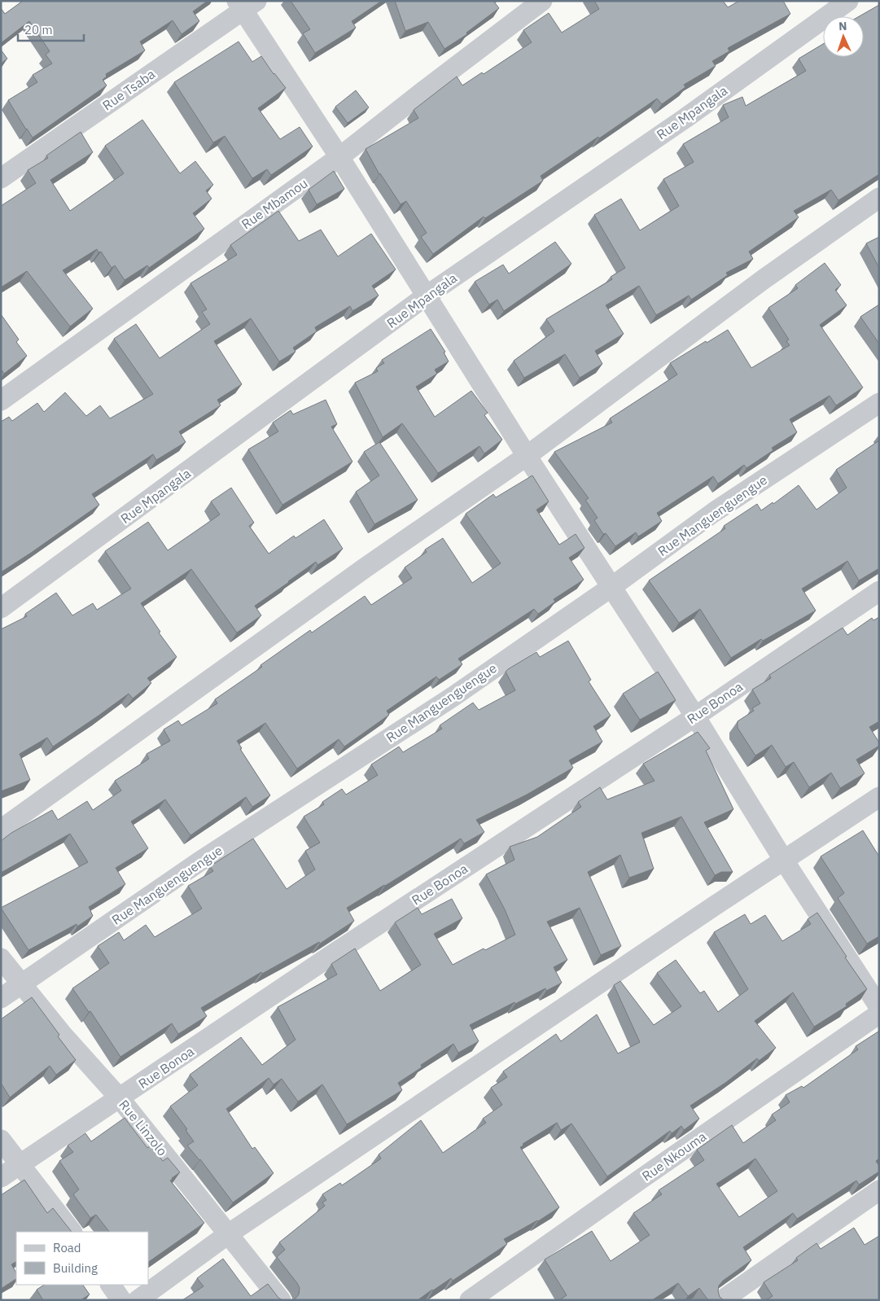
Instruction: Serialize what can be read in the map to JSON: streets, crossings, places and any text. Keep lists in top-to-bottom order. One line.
{"streets":{"street":["Rue Tsaba","Rue Mpangala","Rue Mbamou","Rue Manguenguengue","Rue Bonoa","Rue Linzolo","Rue Nkouma"]},"crossings":[["Rue Manguenguengue","Rue Linzolo"],["Rue Bonoa","Rue Linzolo"]],"legend":["Road","Building"],"scale_bar":"20 m","north":"top"}
